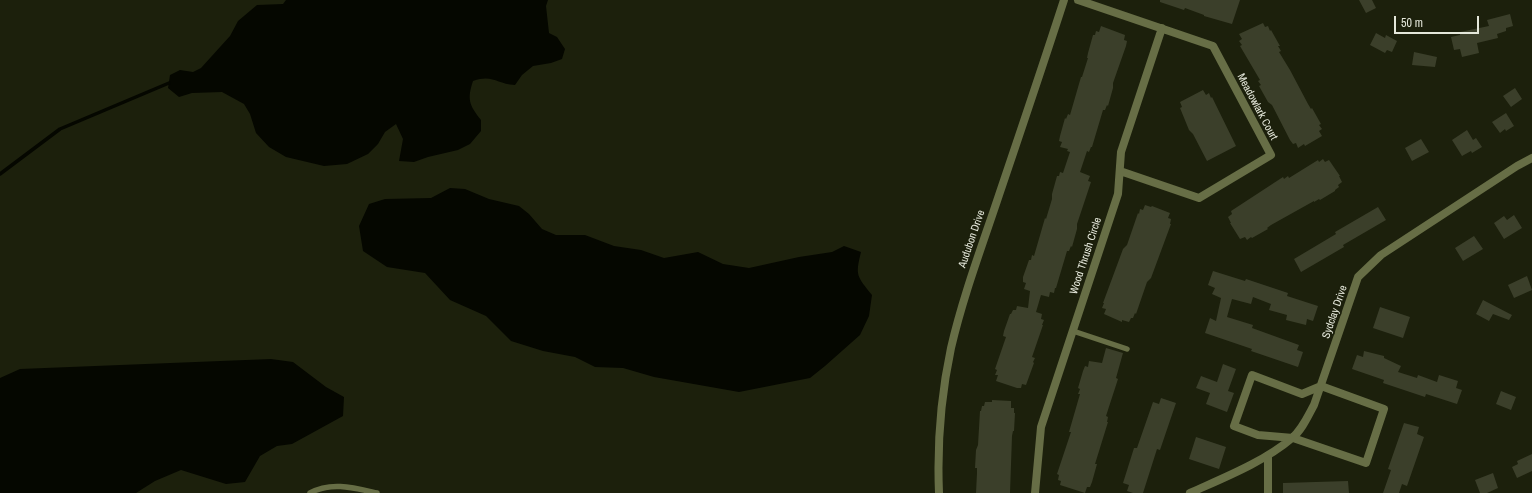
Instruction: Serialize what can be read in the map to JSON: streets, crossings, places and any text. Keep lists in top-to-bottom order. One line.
{"streets":{"street":["Meadowlark Court","Audubon Drive","Wood Thrush Circle","Sydclay Drive"]},"crossings":[["Meadowlark Court","Wood Thrush Circle"]],"scale_bar":"50 m"}
